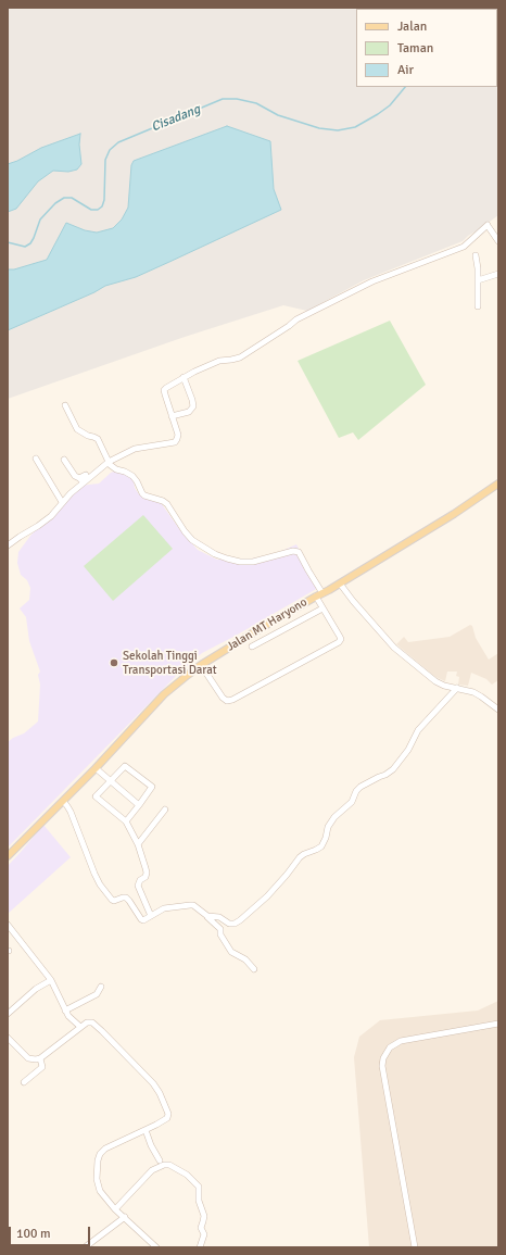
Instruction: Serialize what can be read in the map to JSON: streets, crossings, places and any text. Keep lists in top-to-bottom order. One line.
{"streets":{"main road":["Jalan MT Haryono"]},"water":["Cisadang"],"places":["Sekolah Tinggi Transportasi Darat"],"legend":["Jalan","Taman","Air"],"scale_bar":"100 m"}
